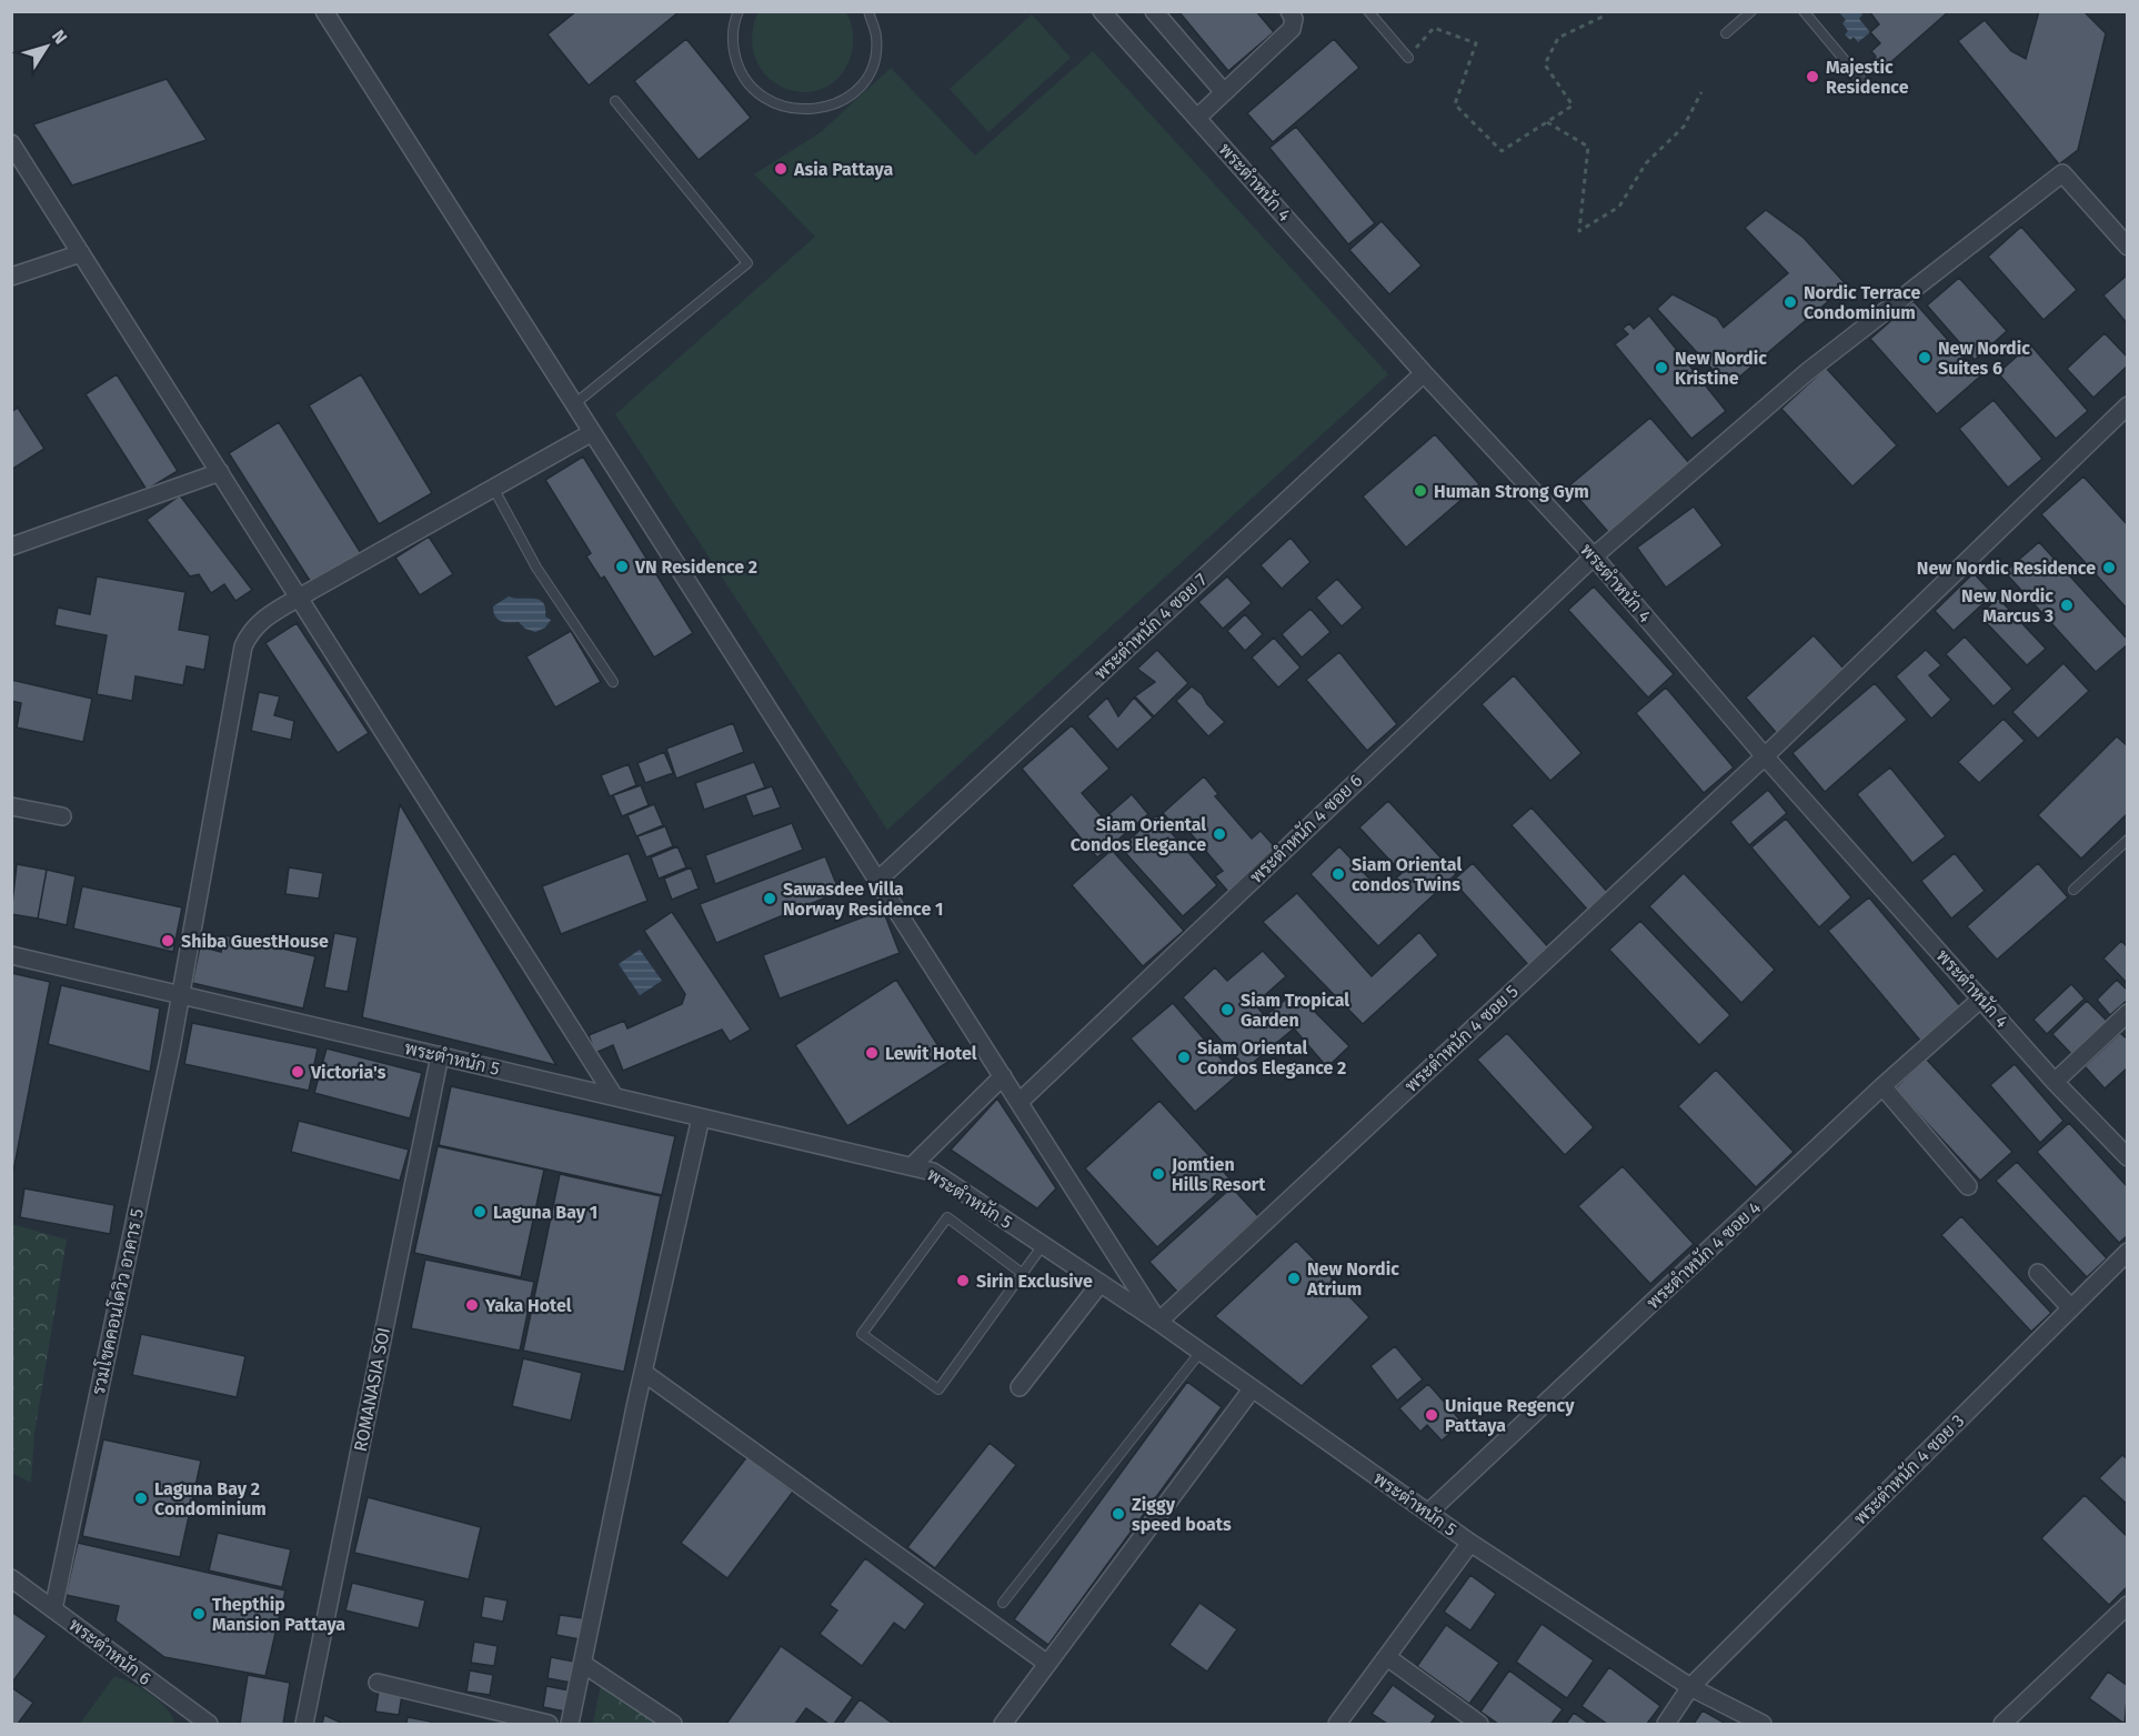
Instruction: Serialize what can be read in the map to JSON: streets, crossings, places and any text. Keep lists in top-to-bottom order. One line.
{"streets":{"street":["พระตำหนัก 4","พระตำหนัก 4 ซอย 7","พระตำหนัก 4 ซอย 6","พระตำหนัก 4 ซอย 5","พระตำหนัก 5","พระตำหนัก 4 ซอย 4","รวมโชคคอนโดวิว อาคาร 5","ROMANASIA SOI","พระตำหนัก 4 ซอย 3","พระตำหนัก 6"]},"crossings":[["พระตำหนัก 4","พระตำหนัก 4 ซอย 7"],["พระตำหนัก 4","พระตำหนัก 4 ซอย 6"],["พระตำหนัก 4","พระตำหนัก 4 ซอย 5"],["พระตำหนัก 4","พระตำหนัก 4 ซอย 4"],["พระตำหนัก 4 ซอย 5","พระตำหนัก 5"],["พระตำหนัก 5","พระตำหนัก 4 ซอย 4"],["พระตำหนัก 5","รวมโชคคอนโดวิว อาคาร 5"],["พระตำหนัก 5","ROMANASIA SOI"],["พระตำหนัก 5","พระตำหนัก 4 ซอย 3"],["รวมโชคคอนโดวิว อาคาร 5","พระตำหนัก 6"]],"places":["Majestic Residence","Asia Pattaya","Nordic Terrace Condominium","New Nordic Suites 6","New Nordic Kristine","Human Strong Gym","VN Residence 2","New Nordic Residence","New Nordic Marcus 3","Siam Oriental Condos Elegance","Siam Oriental condos Twins","Sawasdee Villa Norway Residence 1","Shiba GuestHouse","Siam Tropical Garden","Lewit Hotel","Siam Oriental Condos Elegance 2","Victoria's","Jomtien Hills Resort","Laguna Bay 1","New Nordic Atrium","Sirin Exclusive","Yaka Hotel","Unique Regency Pattaya","Laguna Bay 2 Condominium","Ziggy speed boats","Thepthip Mansion Pattaya"],"north":"top right"}
